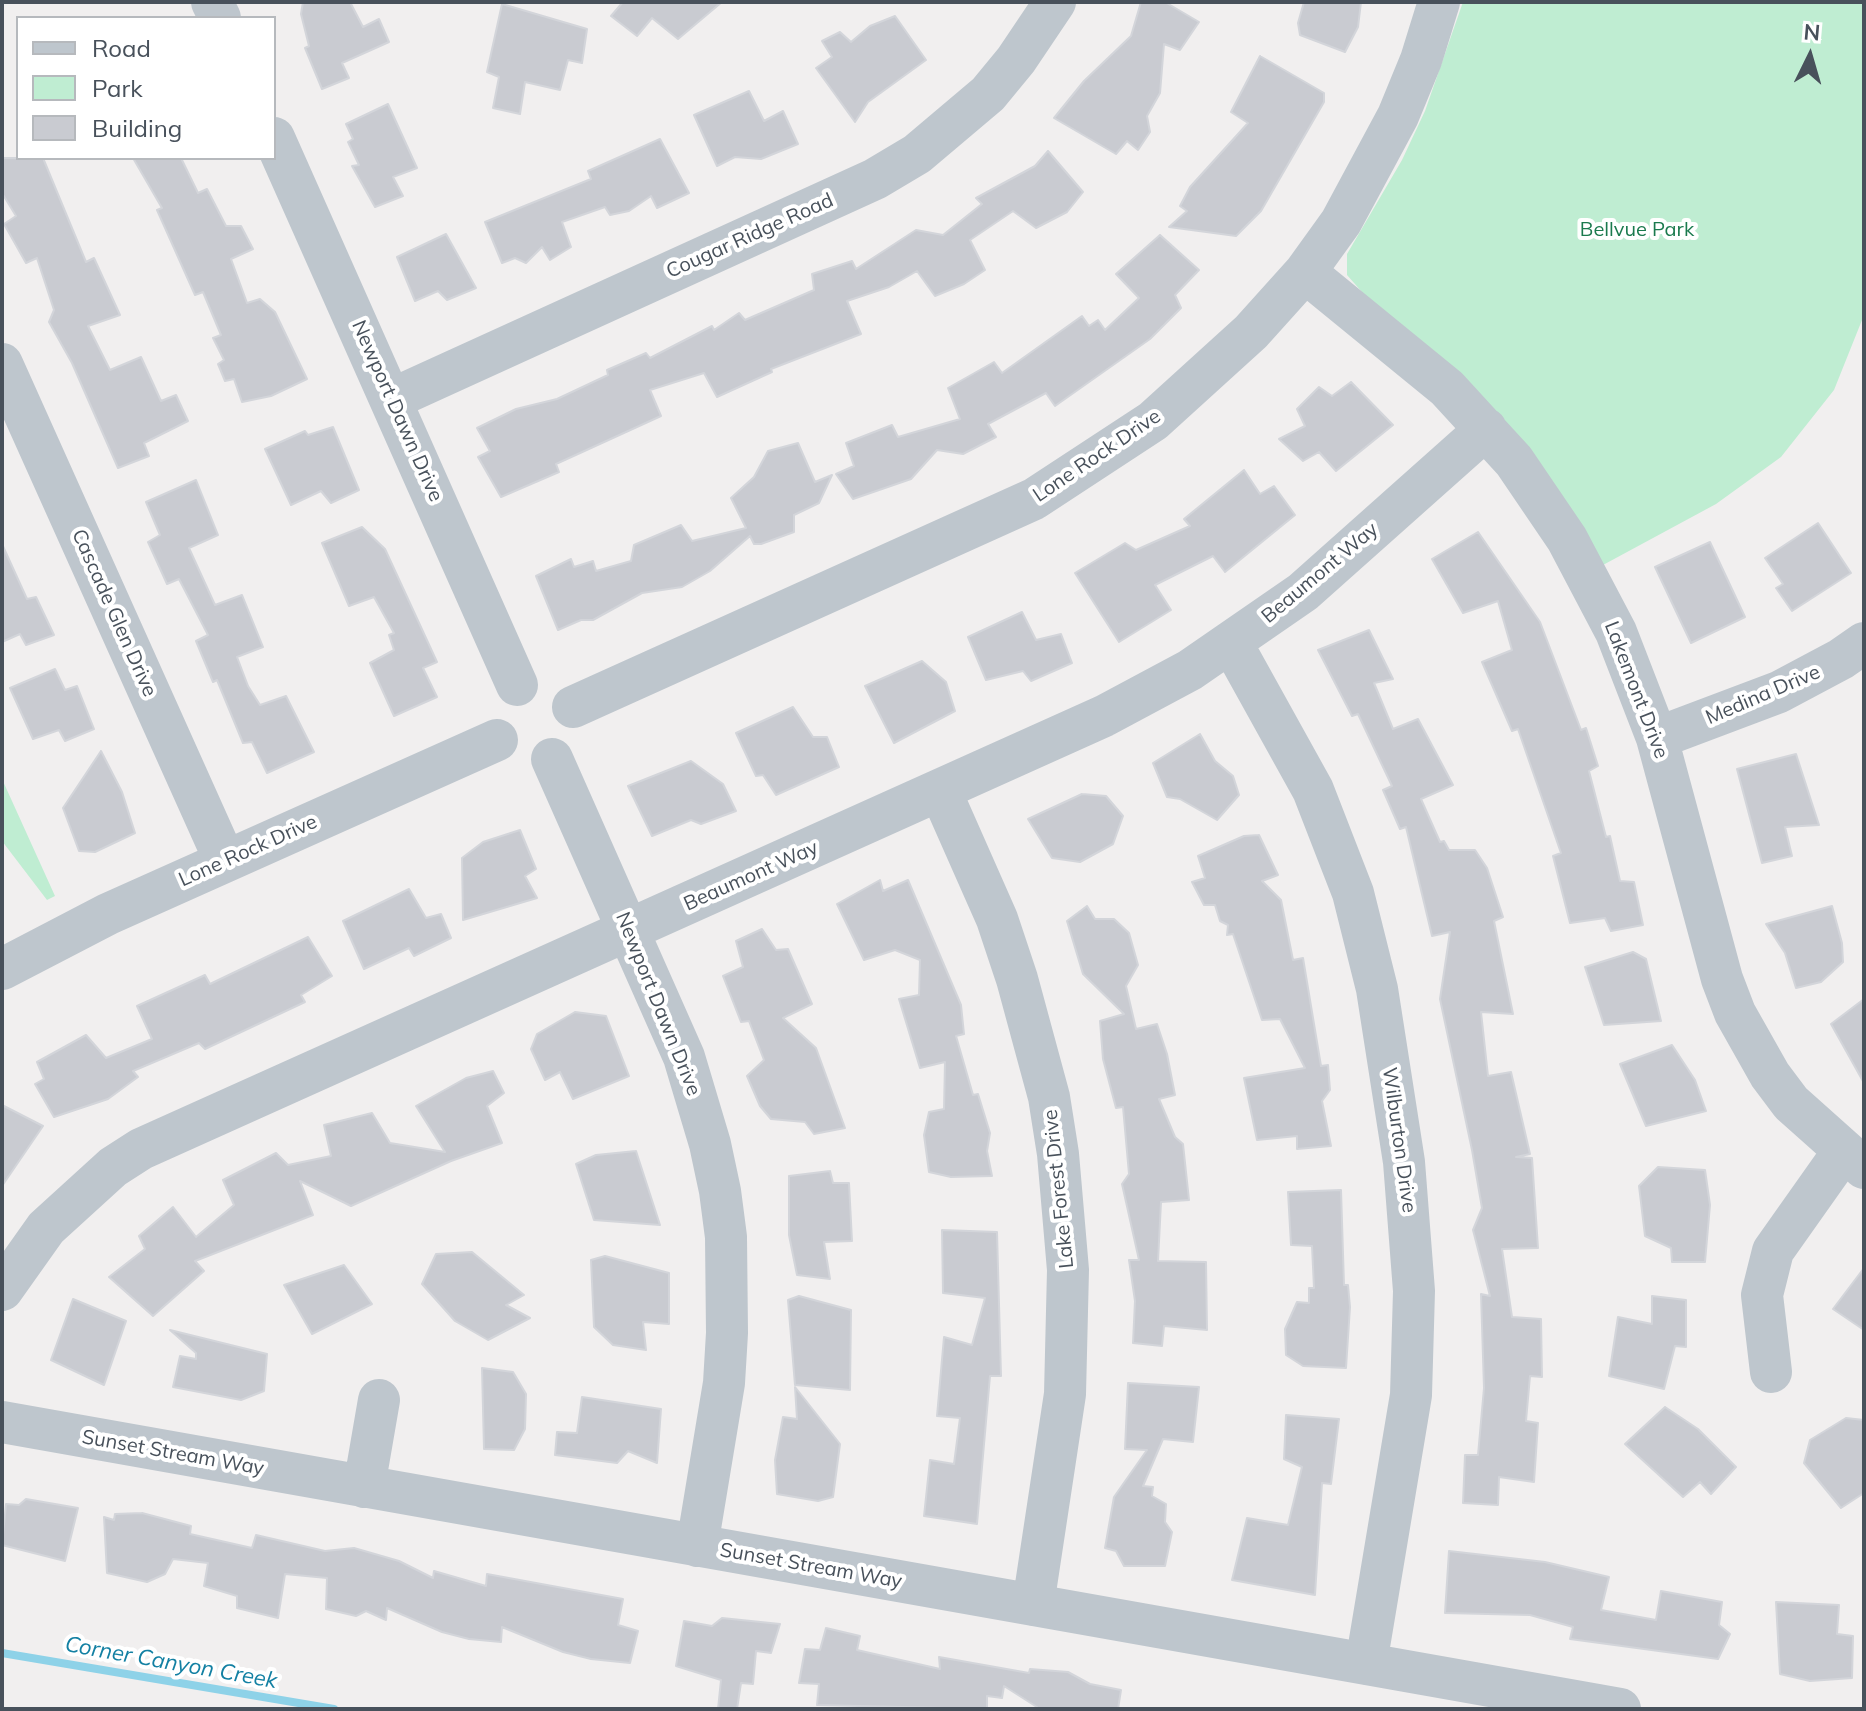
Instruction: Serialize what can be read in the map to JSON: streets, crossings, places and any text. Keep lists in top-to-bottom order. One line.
{"streets":{"street":["Cougar Ridge Road","Newport Dawn Drive","Lone Rock Drive","Beaumont Way","Cascade Glen Drive","Lakemont Drive","Medina Drive","Wilburton Drive","Lake Forest Drive","Sunset Stream Way"]},"crossings":[["Cougar Ridge Road","Newport Dawn Drive"],["Newport Dawn Drive","Lone Rock Drive"],["Newport Dawn Drive","Beaumont Way"],["Newport Dawn Drive","Sunset Stream Way"],["Lone Rock Drive","Cascade Glen Drive"],["Lone Rock Drive","Lakemont Drive"],["Beaumont Way","Lakemont Drive"],["Beaumont Way","Wilburton Drive"],["Beaumont Way","Lake Forest Drive"],["Lakemont Drive","Medina Drive"],["Wilburton Drive","Sunset Stream Way"],["Lake Forest Drive","Sunset Stream Way"]],"water":["Corner Canyon Creek"],"parks":["Bellvue Park"],"legend":["Road","Park","Building"],"north":"top"}
